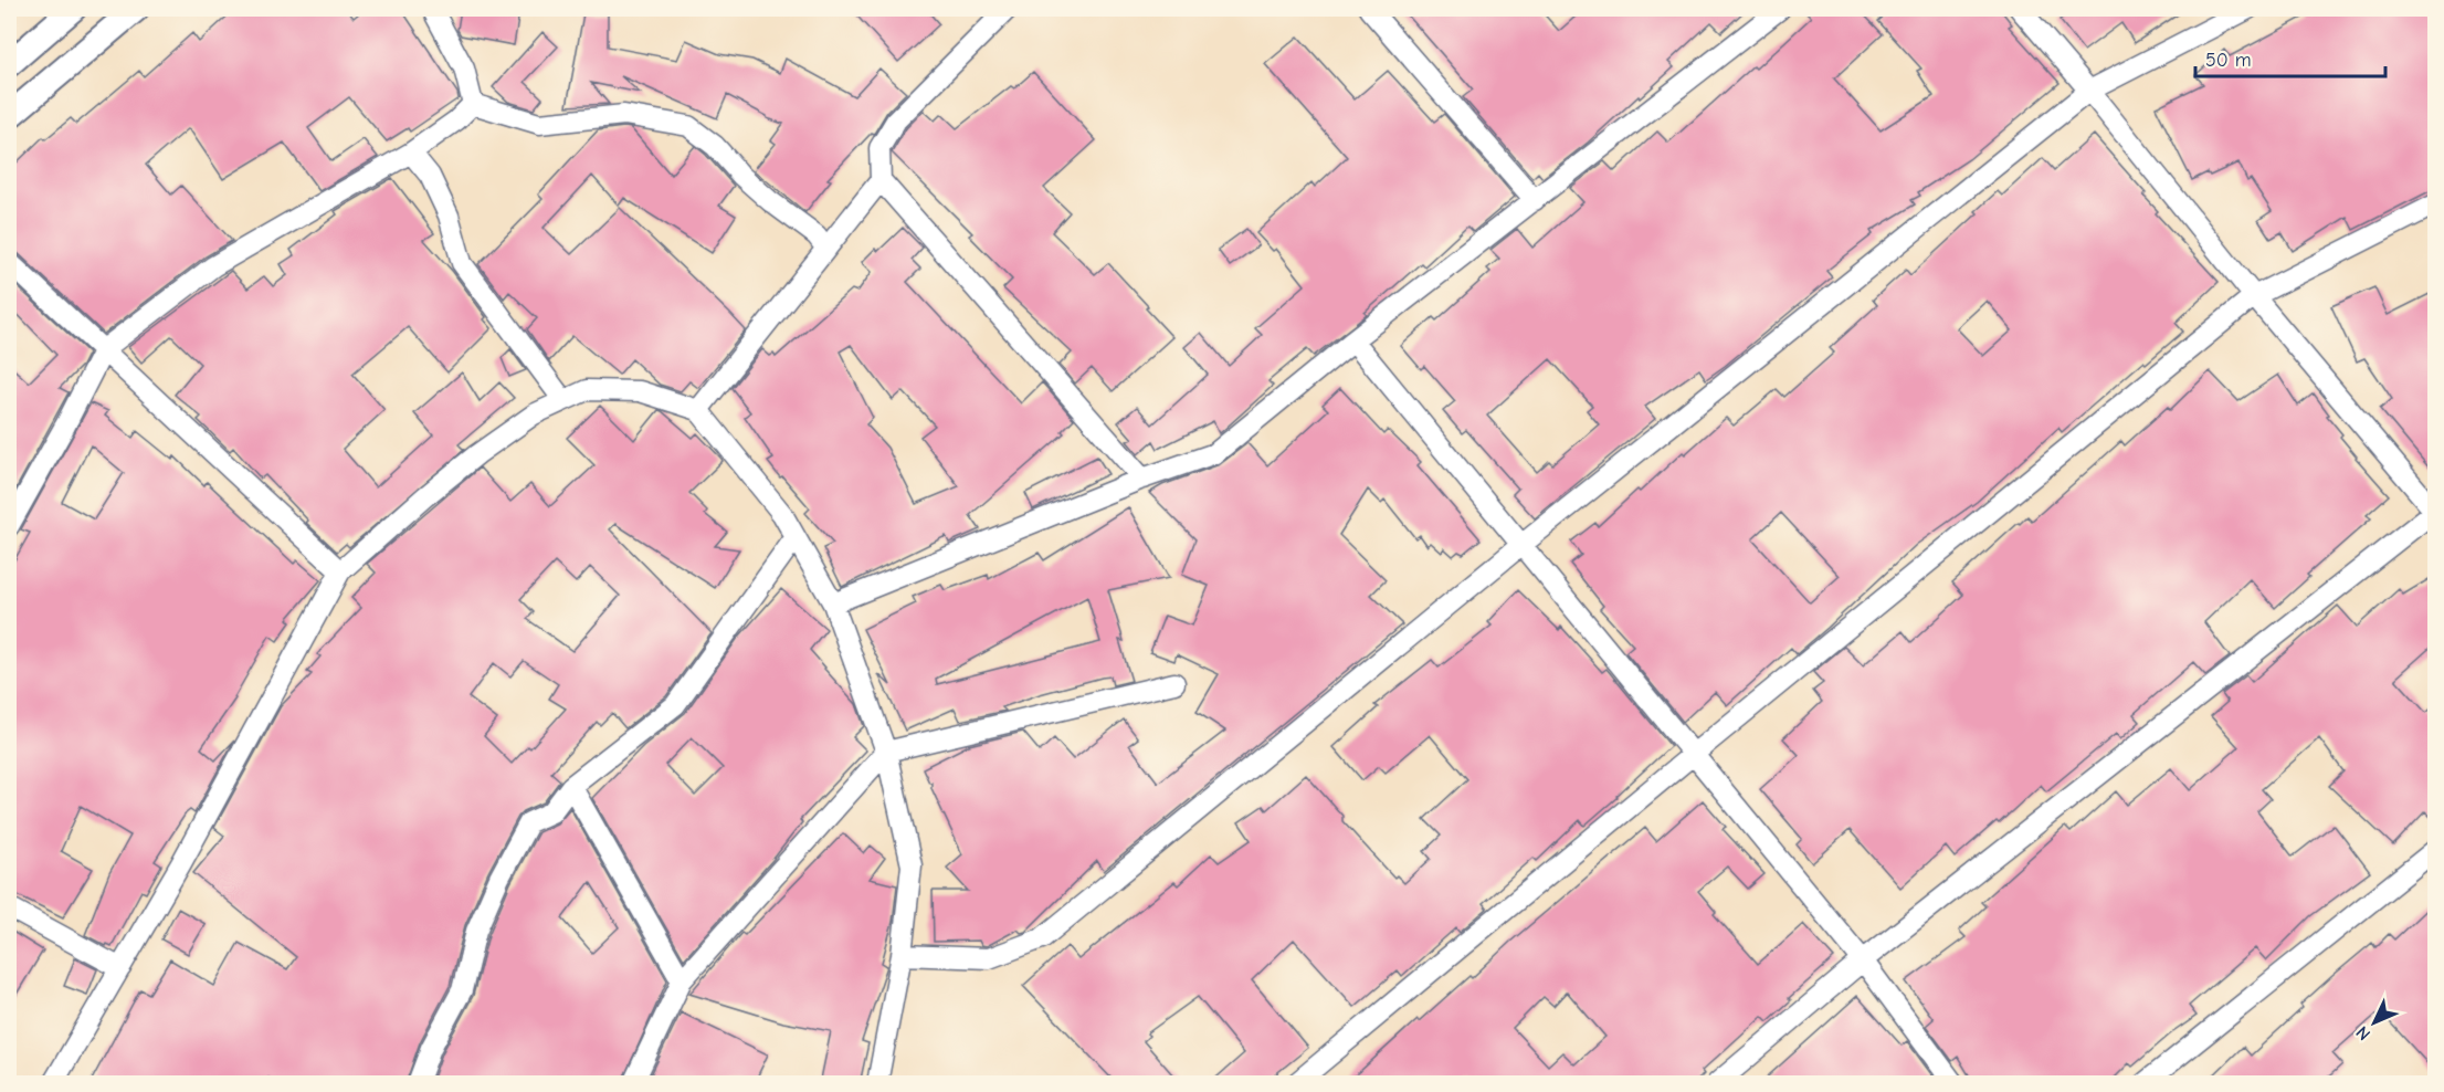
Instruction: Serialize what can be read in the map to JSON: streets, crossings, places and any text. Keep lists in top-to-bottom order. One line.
{"scale_bar":"50 m","north":"bottom left"}
